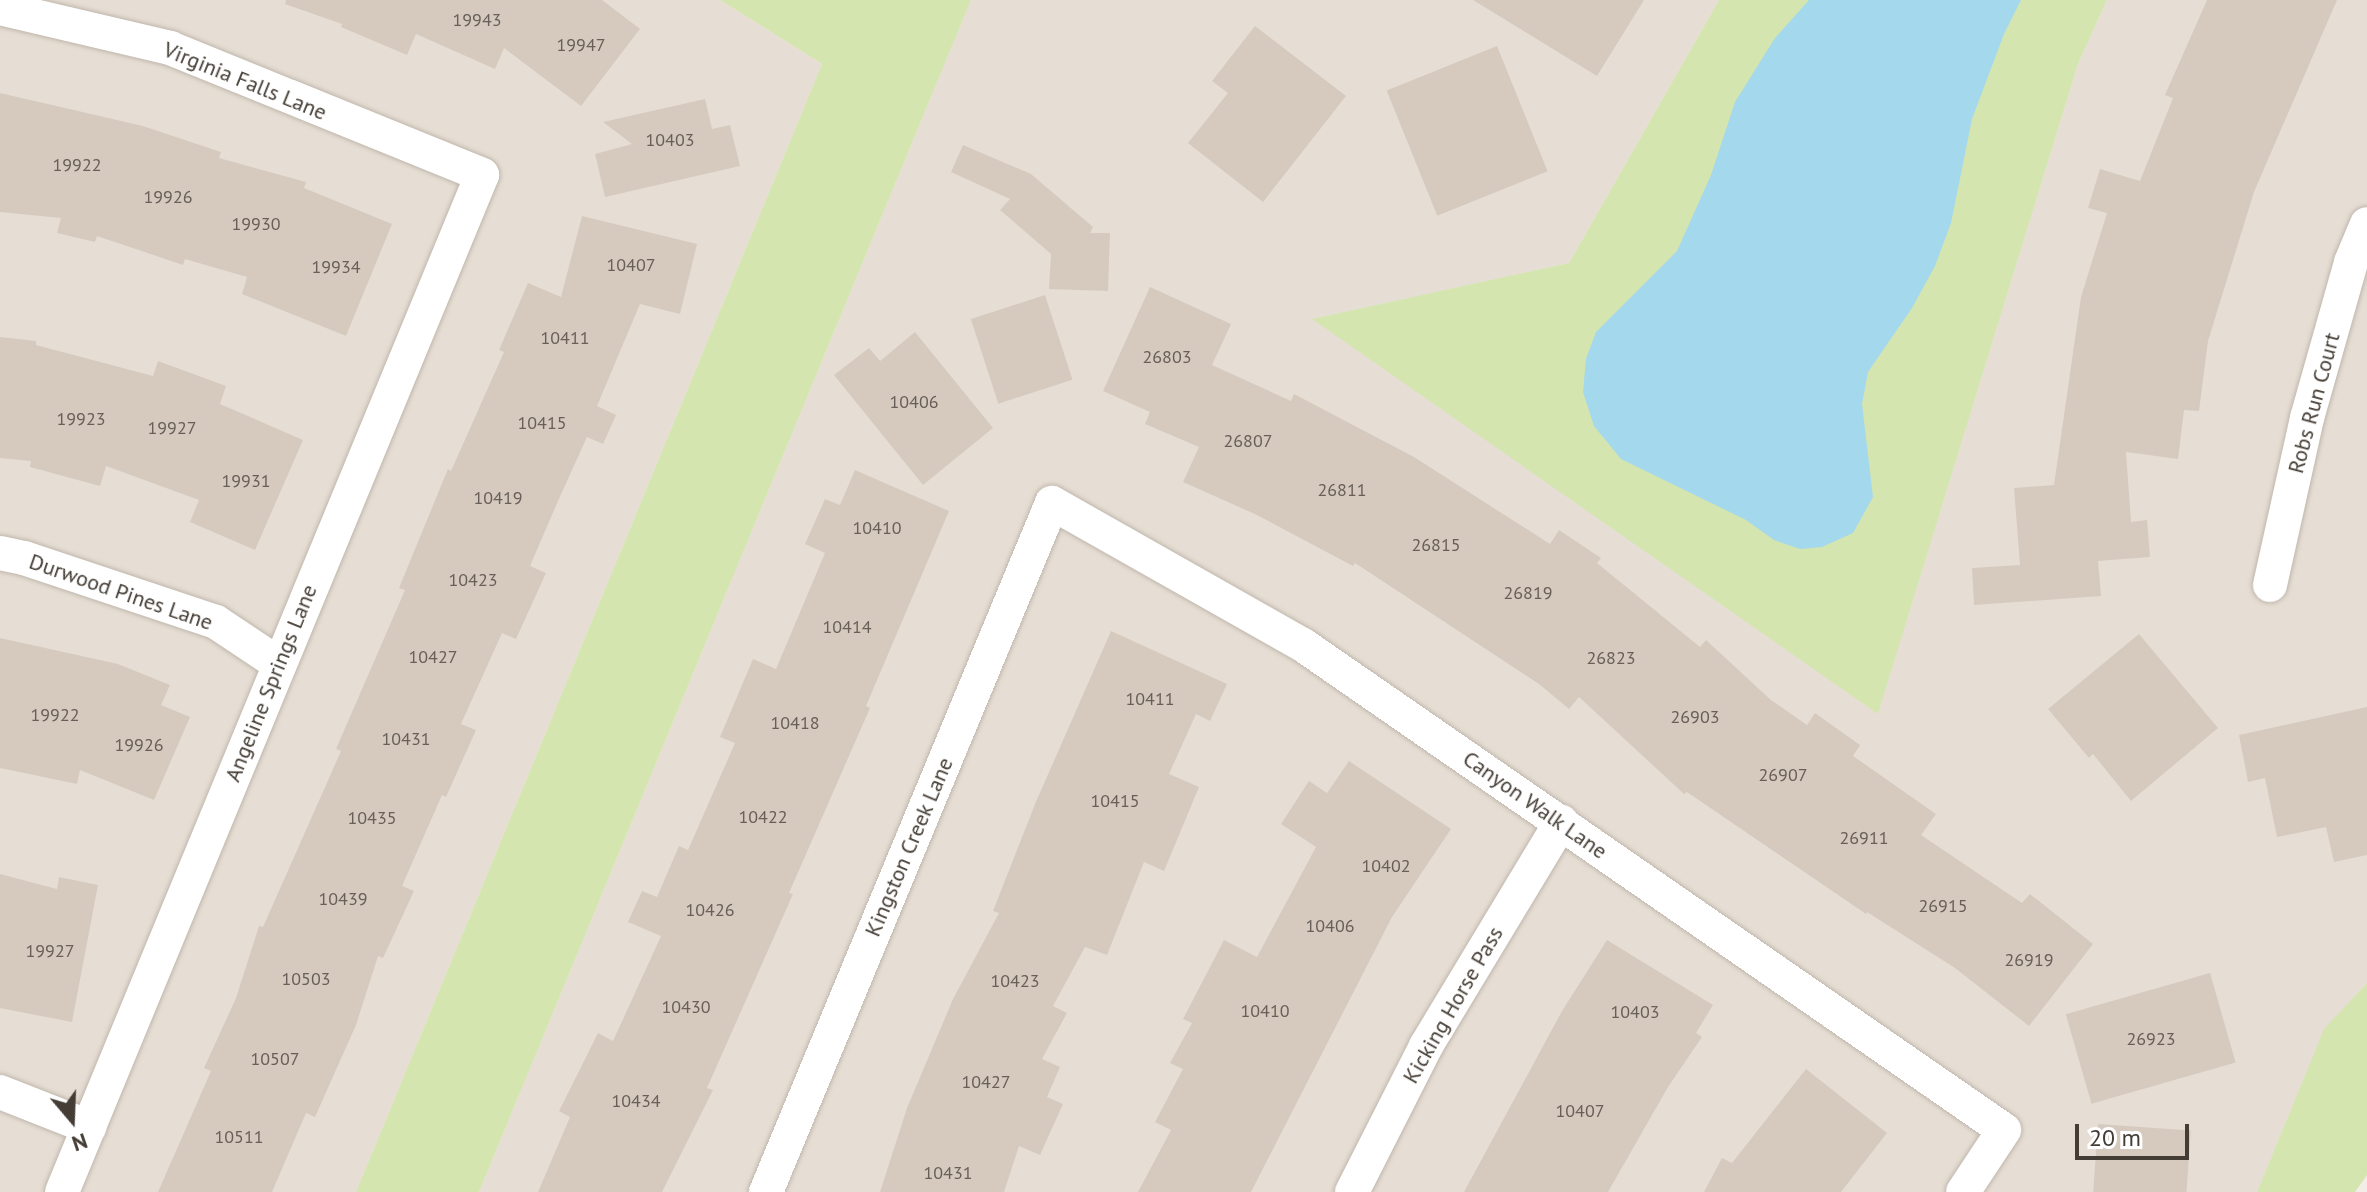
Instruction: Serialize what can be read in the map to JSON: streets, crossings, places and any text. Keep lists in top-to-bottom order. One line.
{"streets":{"street":["Virginia Falls Lane","Robs Run Court","Durwood Pines Lane","Angeline Springs Lane","Canyon Walk Lane","Kingston Creek Lane","Kicking Horse Pass"]},"crossings":[["Virginia Falls Lane","Angeline Springs Lane"],["Durwood Pines Lane","Angeline Springs Lane"],["Canyon Walk Lane","Kingston Creek Lane"],["Canyon Walk Lane","Kicking Horse Pass"]],"house_numbers":["19943","19947","10403","19922","19926","19930","10407","19934","10411","26803","10406","19923","10415","19927","26807","19931","26811","10419","10410","26815","10423","26819","10414","10427","26823","10411","19922","26903","10418","10431","19926","26907","10415","10422","10435","26911","10402","10439","26915","10426","10406","19927","26919","10503","10423","10430","10410","10403","26923","10507","10427","10434","10407","10511","10431"],"scale_bar":"20 m","north":"bottom"}
